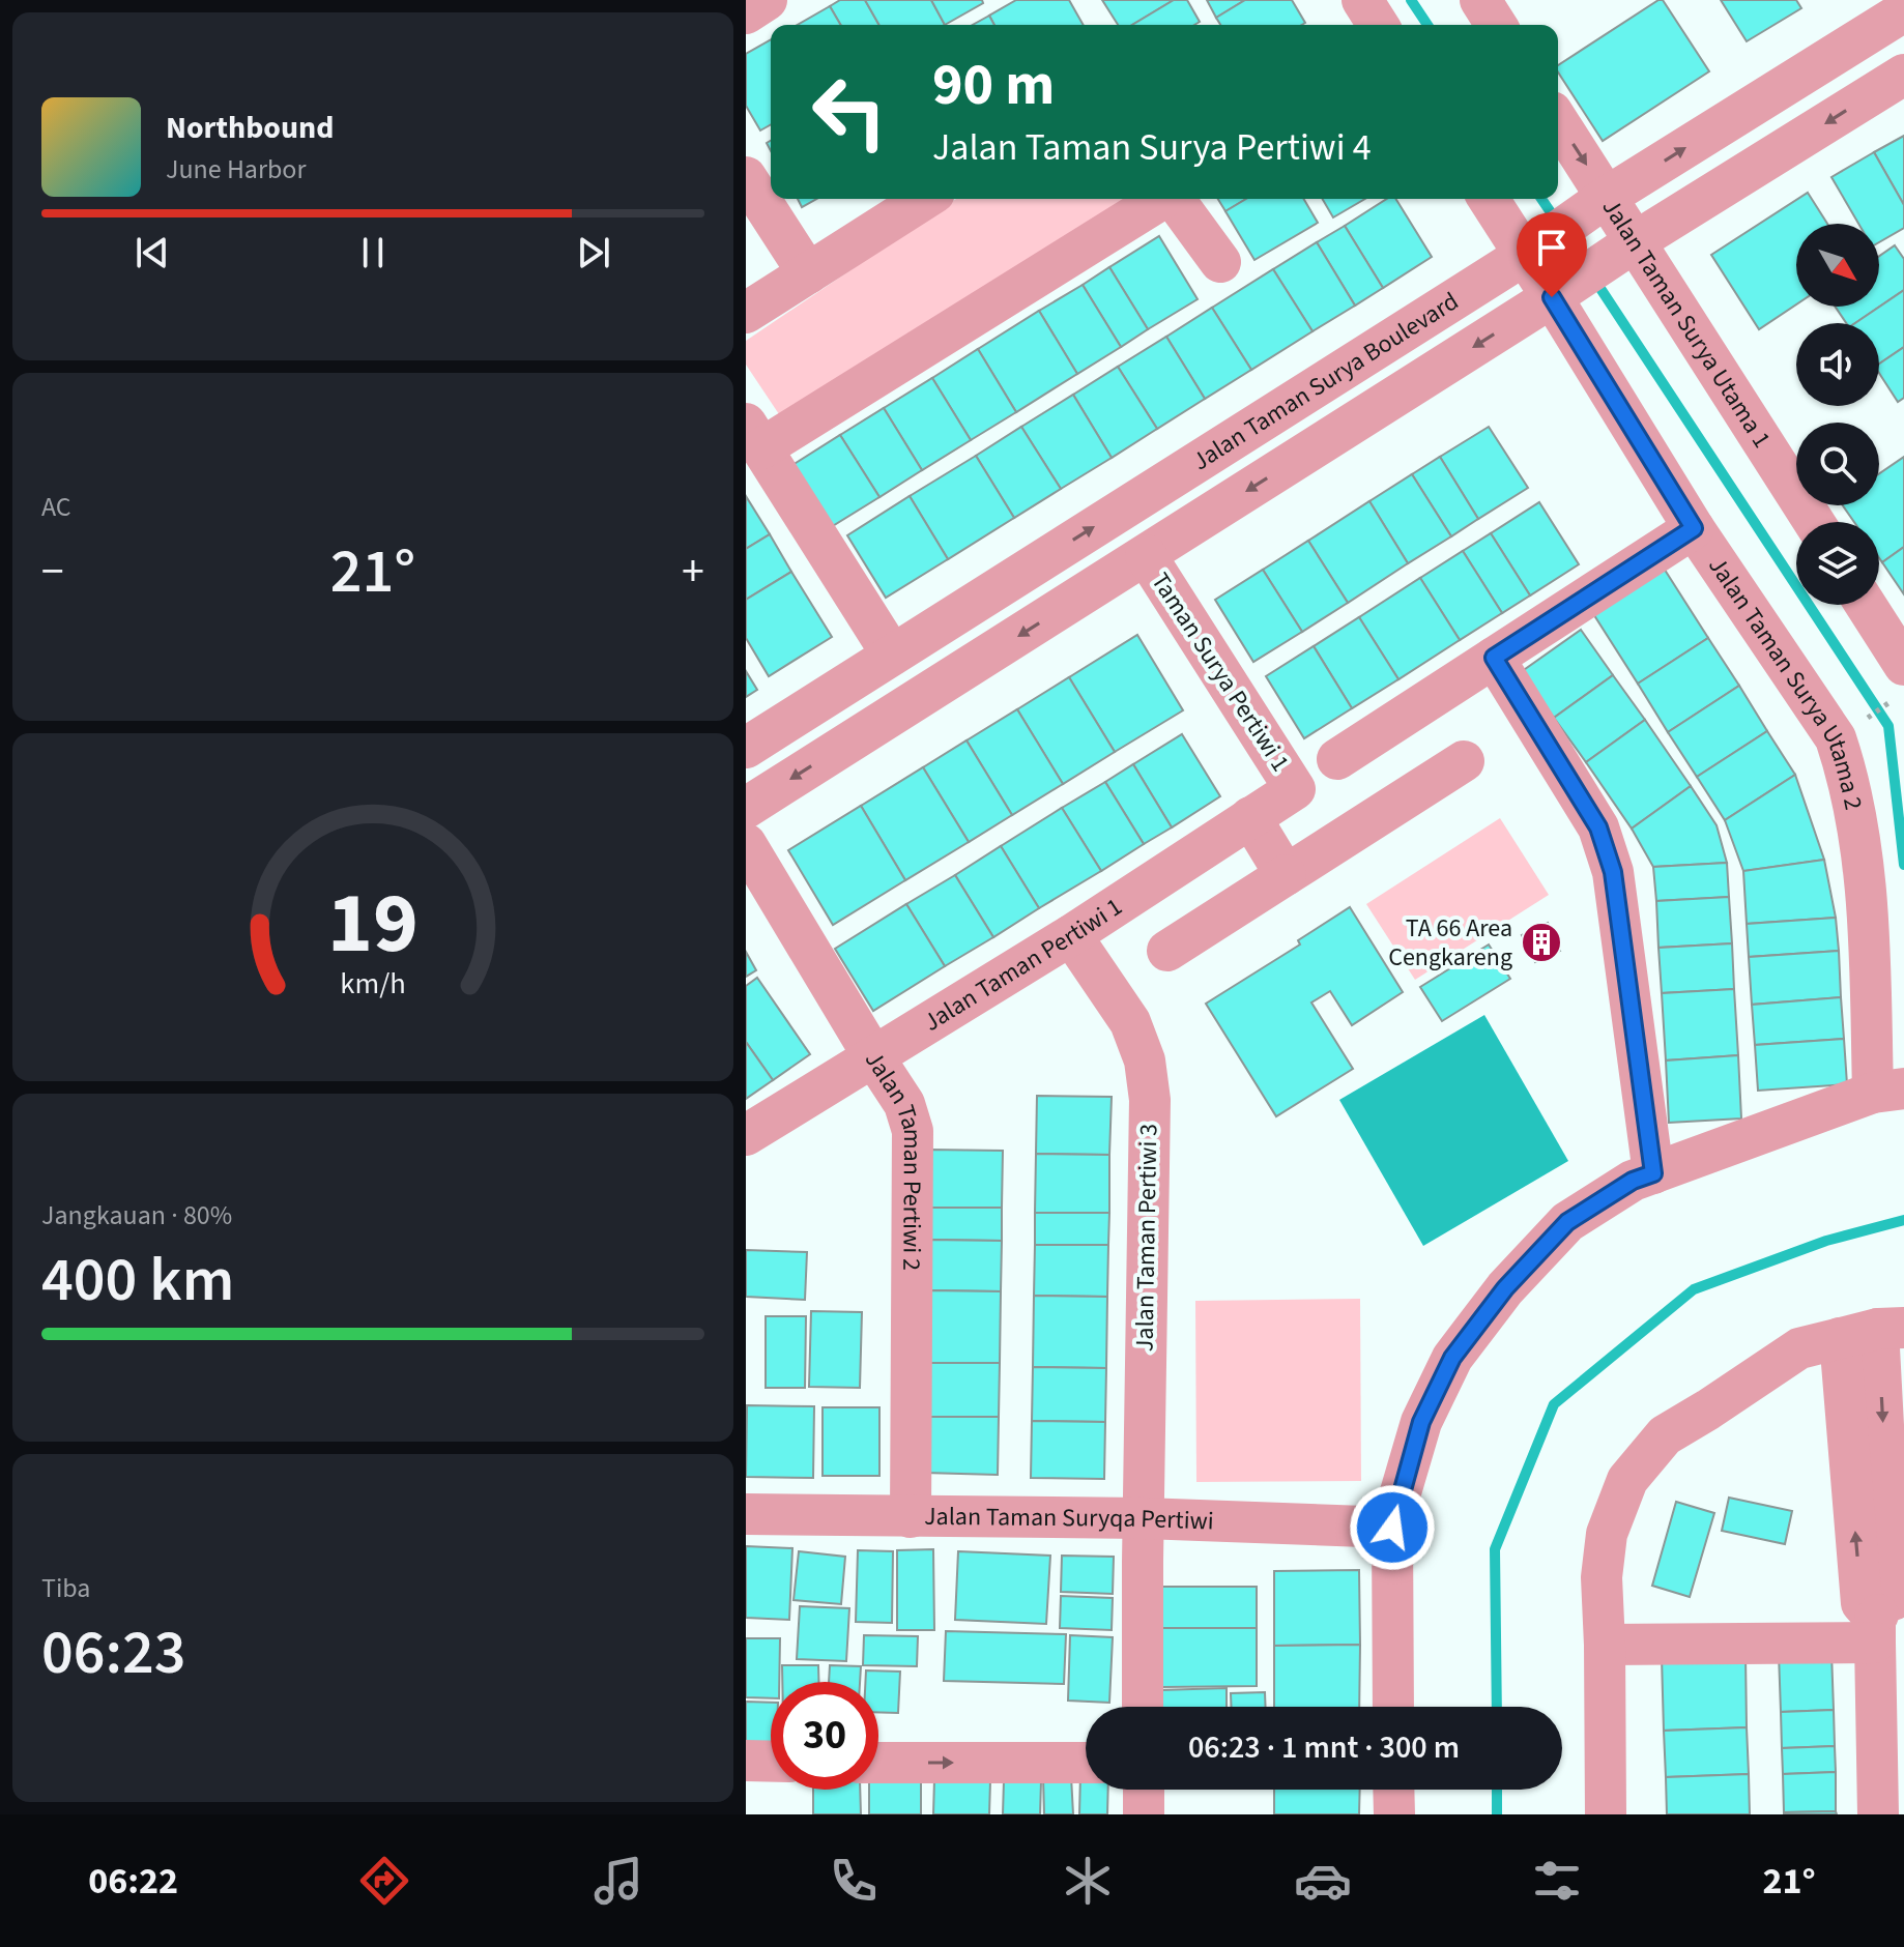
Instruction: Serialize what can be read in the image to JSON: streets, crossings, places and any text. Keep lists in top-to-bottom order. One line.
{"streets":{"street":["Jalan Taman Surya Utama 1","Jalan Taman Surya Boulevard","Taman Surya Pertiwi 1","Jalan Taman Surya Utama 2","Jalan Taman Pertiwi 1","Jalan Taman Pertiwi 2","Jalan Taman Pertiwi 3","Jalan Taman Suryqa Pertiwi"]},"crossings":[["Jalan Taman Surya Utama 1","Jalan Taman Surya Boulevard"],["Jalan Taman Surya Boulevard","Taman Surya Pertiwi 1"],["Jalan Taman Surya Boulevard","Jalan Taman Surya Utama 2"],["Taman Surya Pertiwi 1","Jalan Taman Pertiwi 1"],["Jalan Taman Pertiwi 1","Jalan Taman Pertiwi 2"],["Jalan Taman Pertiwi 1","Jalan Taman Pertiwi 3"],["Jalan Taman Pertiwi 2","Jalan Taman Suryqa Pertiwi"],["Jalan Taman Pertiwi 3","Jalan Taman Suryqa Pertiwi"]],"places":{"building":["TA 66 Area Cengkareng"]},"north":"bottom right","page":{"turn":["90 m","Jalan Taman Surya Pertiwi 4"],"song":["Northbound","June Harbor"],"tile":["AC",["Jangkauan · 80%","400 km"],["Tiba","06:23"]],"heat":["−","21°","+"],"limit":"30","trip":"06:23 · 1 mnt · 300 m","tabs":["06:22","21°"],"gauge":["19","km/h"]}}
